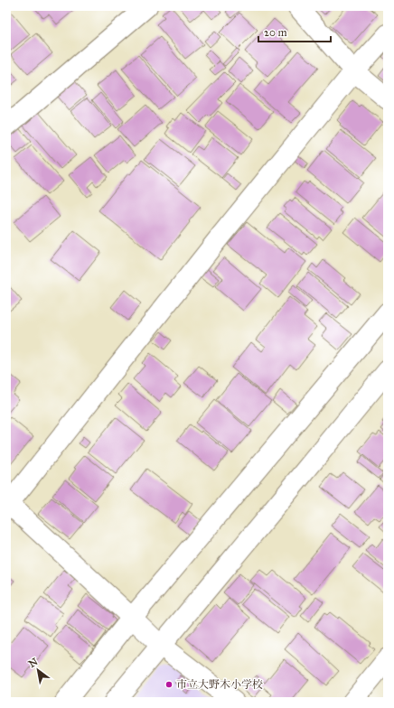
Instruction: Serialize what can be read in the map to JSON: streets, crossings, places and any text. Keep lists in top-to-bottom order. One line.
{"places":["市立大野木小学校"],"scale_bar":"20 m","north":"top left"}
